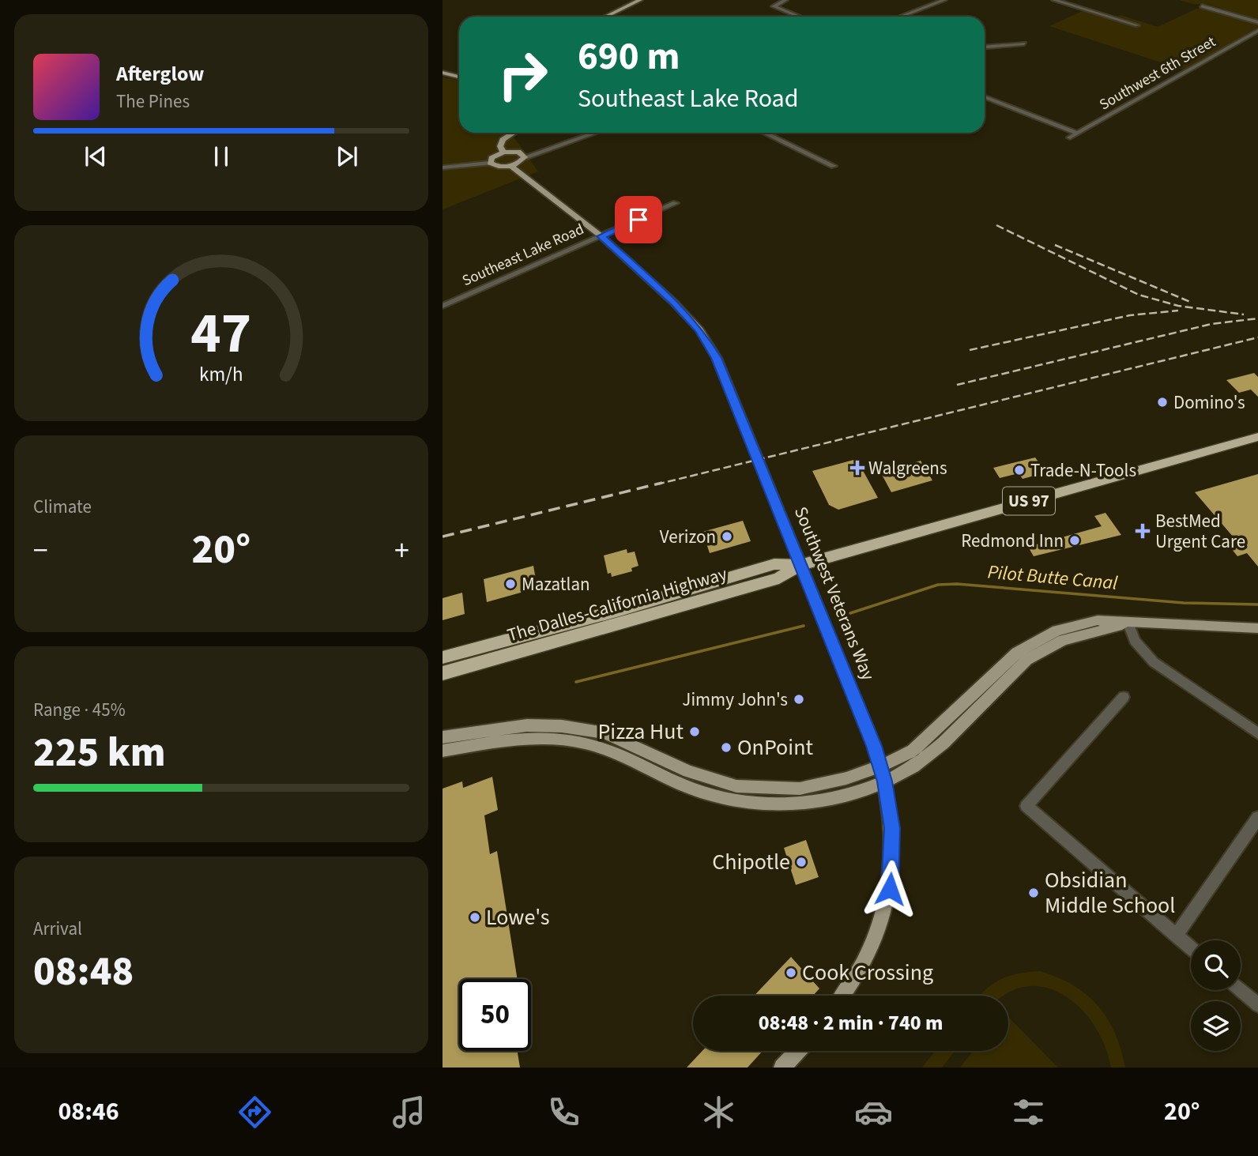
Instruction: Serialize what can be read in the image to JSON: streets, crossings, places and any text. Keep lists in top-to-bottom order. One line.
{"streets":{"highway":["US 97","The Dalles-California Highway"],"main road":["Southwest Veterans Way"],"street":["Southwest 6th Street","Southeast Lake Road"]},"crossings":[["Southeast Lake Road","Southwest Veterans Way"],["Southwest Veterans Way","The Dalles-California Highway"]],"water":["Pilot Butte Canal"],"places":{"other":["Domino's","Trade-N-Tools","Verizon","Redmond Inn","Mazatlan","Jimmy John's","Pizza Hut","OnPoint","Chipotle","Obsidian Middle School","Lowe's","Cook Crossing"],"health":["Walgreens","BestMed Urgent Care"]},"page":{"turn":["690 m","Southeast Lake Road"],"song":["Afterglow","The Pines"],"tile":["Climate",["Range · 45%","225 km"],["Arrival","08:48"]],"heat":["−","20°","+"],"limit":"50","trip":"08:48 · 2 min · 740 m","tabs":["08:46","20°"],"gauge":["47","km/h"]}}
